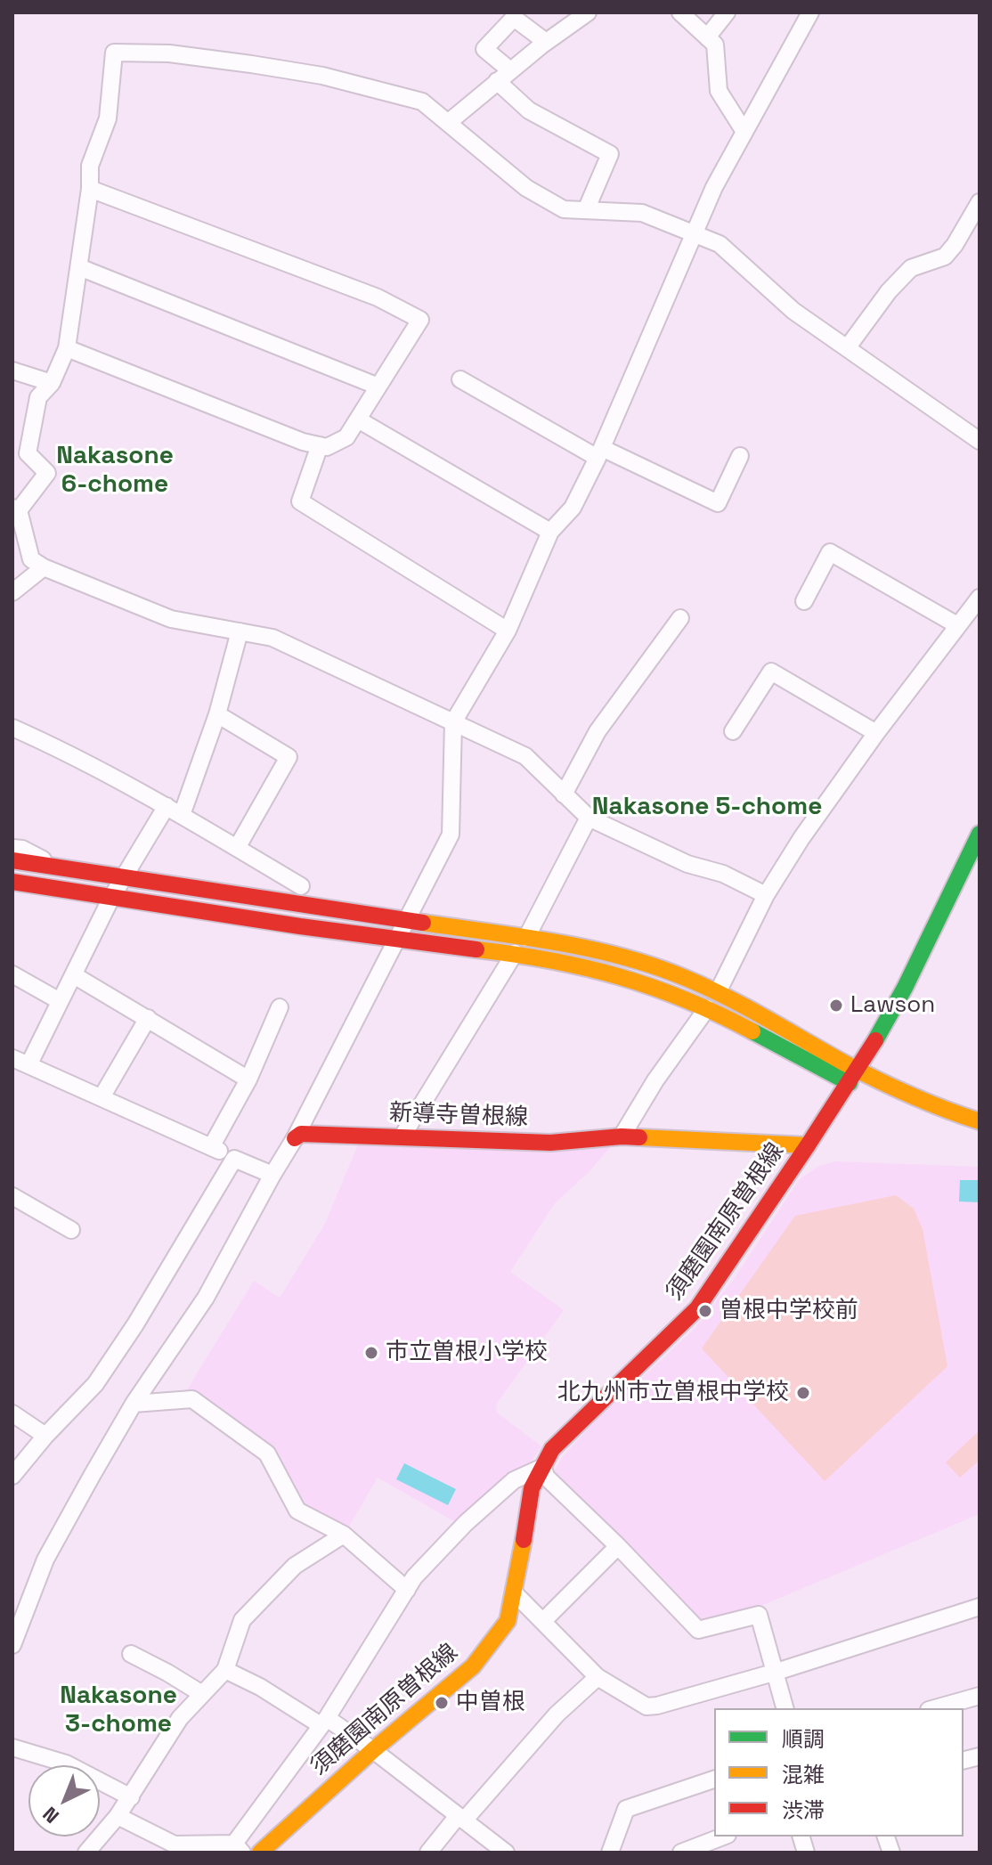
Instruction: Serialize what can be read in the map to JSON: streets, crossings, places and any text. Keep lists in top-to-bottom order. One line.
{"streets":{"main road":["新導寺曽根線","須磨園南原曽根線"]},"crossings":[["新導寺曽根線","須磨園南原曽根線"]],"districts":["Nakasone 6-chome","Nakasone 5-chome","Nakasone 3-chome"],"places":["Lawson","曽根中学校前","市立曽根小学校","北九州市立曽根中学校","中曽根"],"legend":["順調","混雑","渋滞"],"north":"bottom left"}
